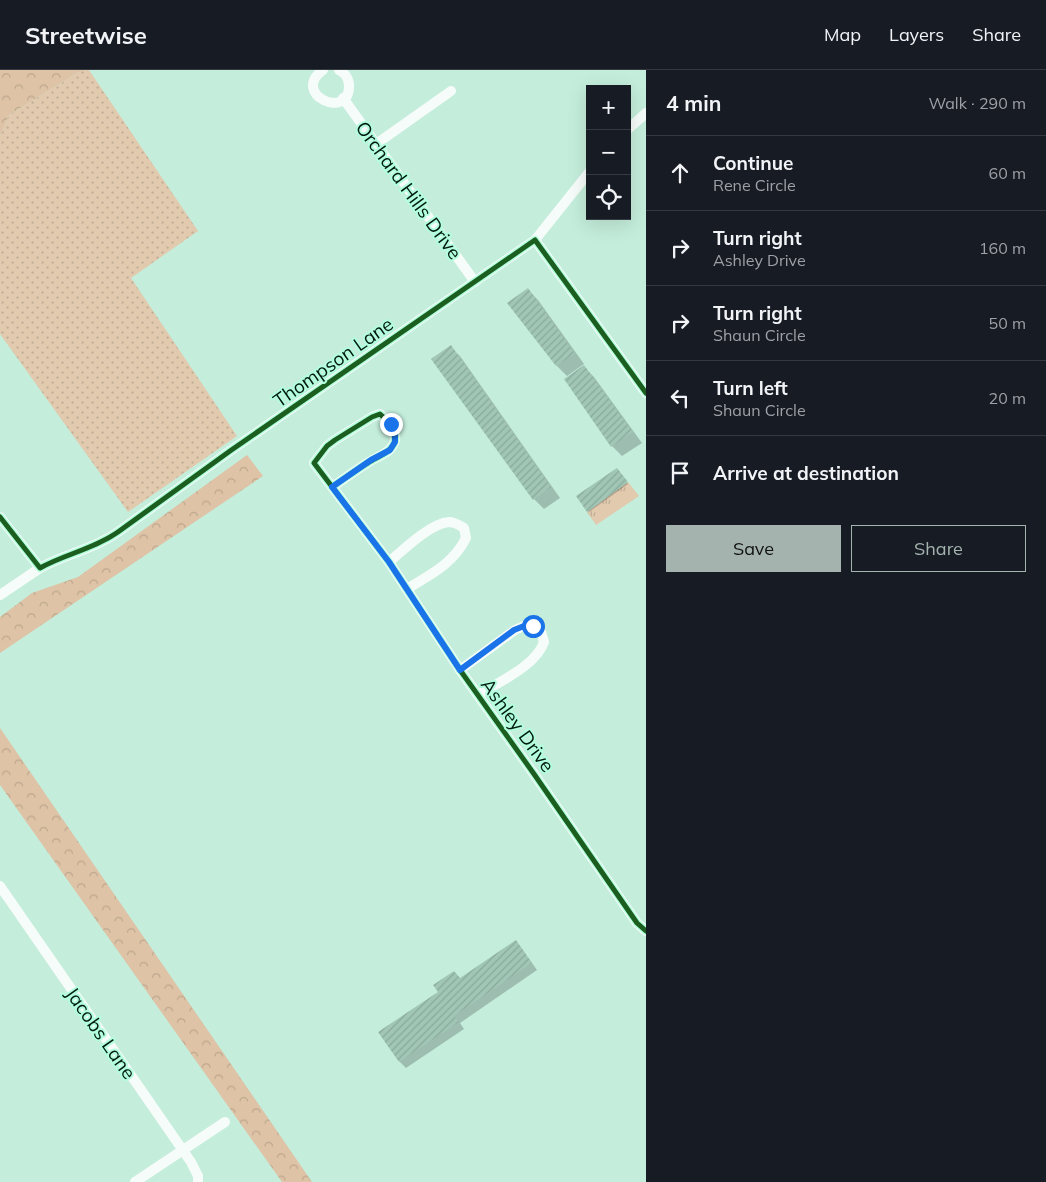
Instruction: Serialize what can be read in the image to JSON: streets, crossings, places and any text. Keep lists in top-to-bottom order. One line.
{"streets":{"street":["Orchard Hills Drive","Thompson Lane","Ashley Drive","Jacobs Lane"]},"crossings":[["Orchard Hills Drive","Thompson Lane"]],"page":{"header":"Streetwise","nav":["Map","Layers","Share"],"heading":["4 min","Walk · 290 m"],"map_buttons":["+","−"],"list":[["Continue","Rene Circle","60 m"],["Turn right","Ashley Drive","160 m"],["Turn right","Shaun Circle","50 m"],["Turn left","Shaun Circle","20 m"],"Arrive at destination"],"buttons":["Save","Share"]}}
